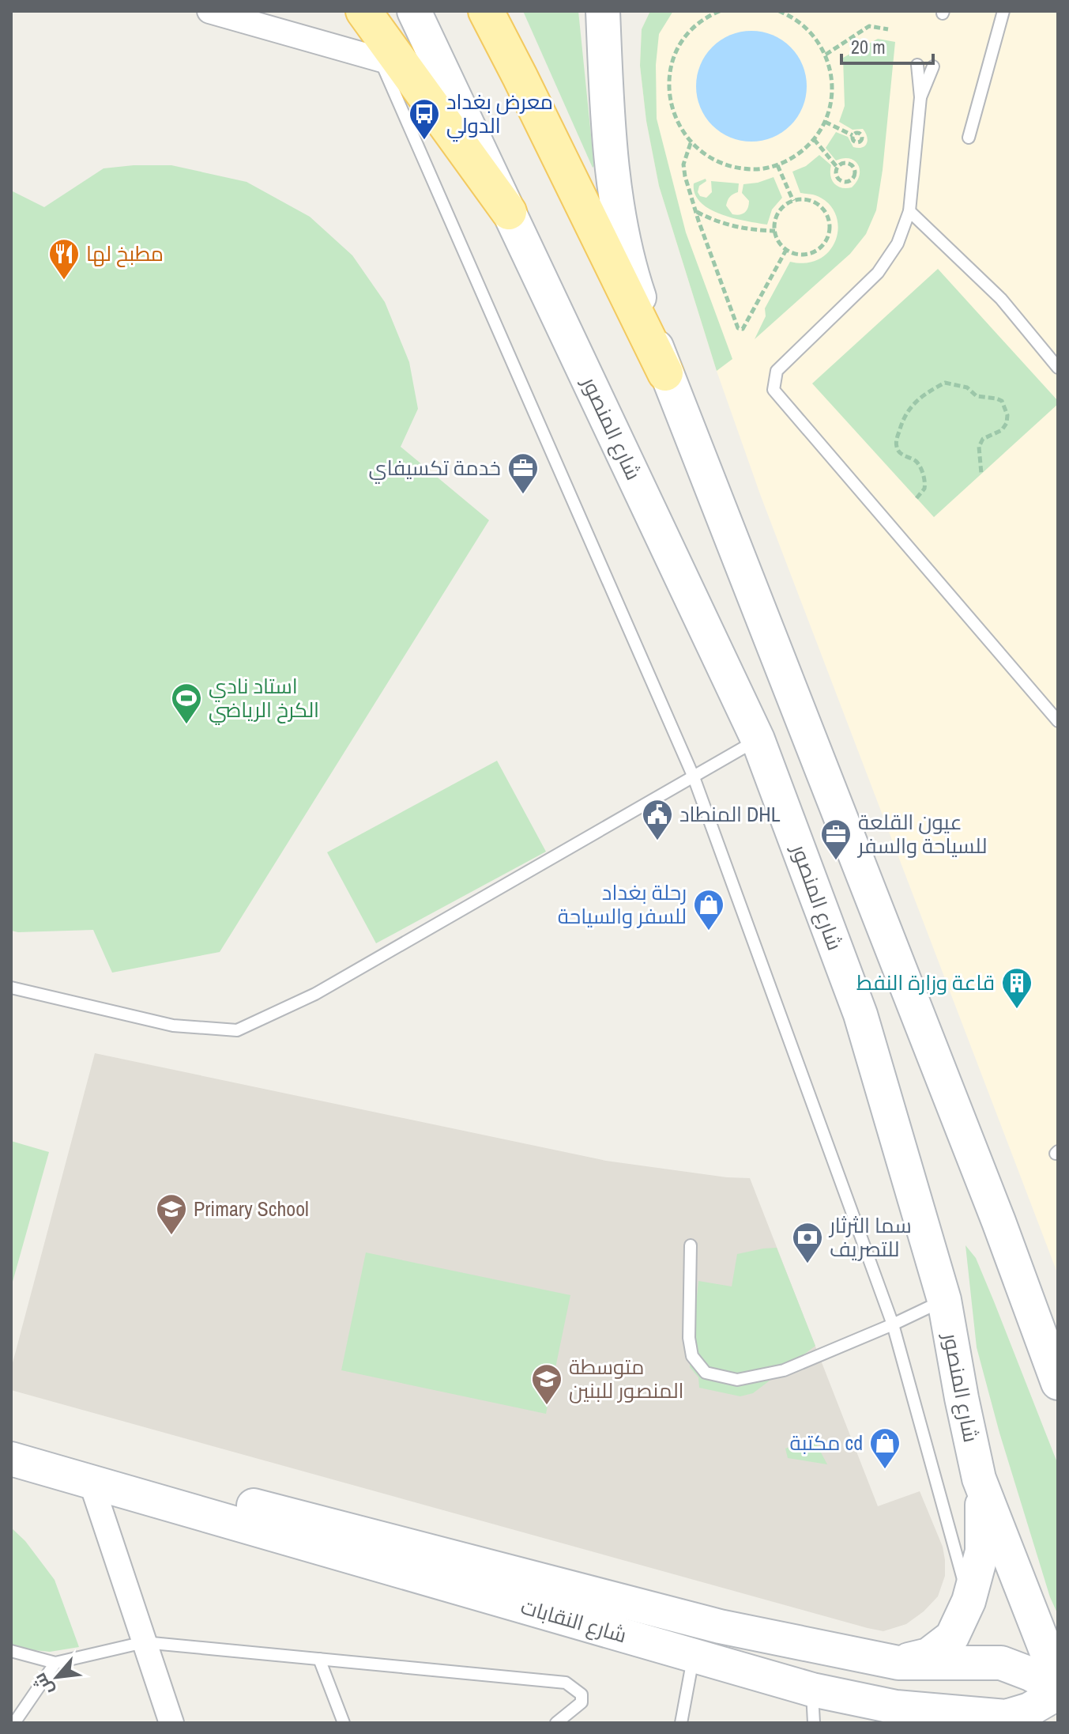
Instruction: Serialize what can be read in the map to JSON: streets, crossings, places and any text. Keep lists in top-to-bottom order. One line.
{"streets":{"main road":["شارع المنصور","شارع النقابات"]},"places":{"bus stop":["معرض بغداد الدولي"],"restaurant":["مطبخ لها"],"office":["خدمة تكسيفاي","عيون القلعة للسياحة والسفر"],"sports":["استاد نادي الكرخ الرياضي"],"public building":["المنطاد DHL"],"shop":["رحلة بغداد للسفر والسياحة","مكتبة cd"],"building":["قاعة وزارة النفط"],"school or university":["Primary School","متوسطة المنصور للبنين"],"bank":["سما الثرثار للتصريف"]},"scale_bar":"20 m","north":"bottom left"}
